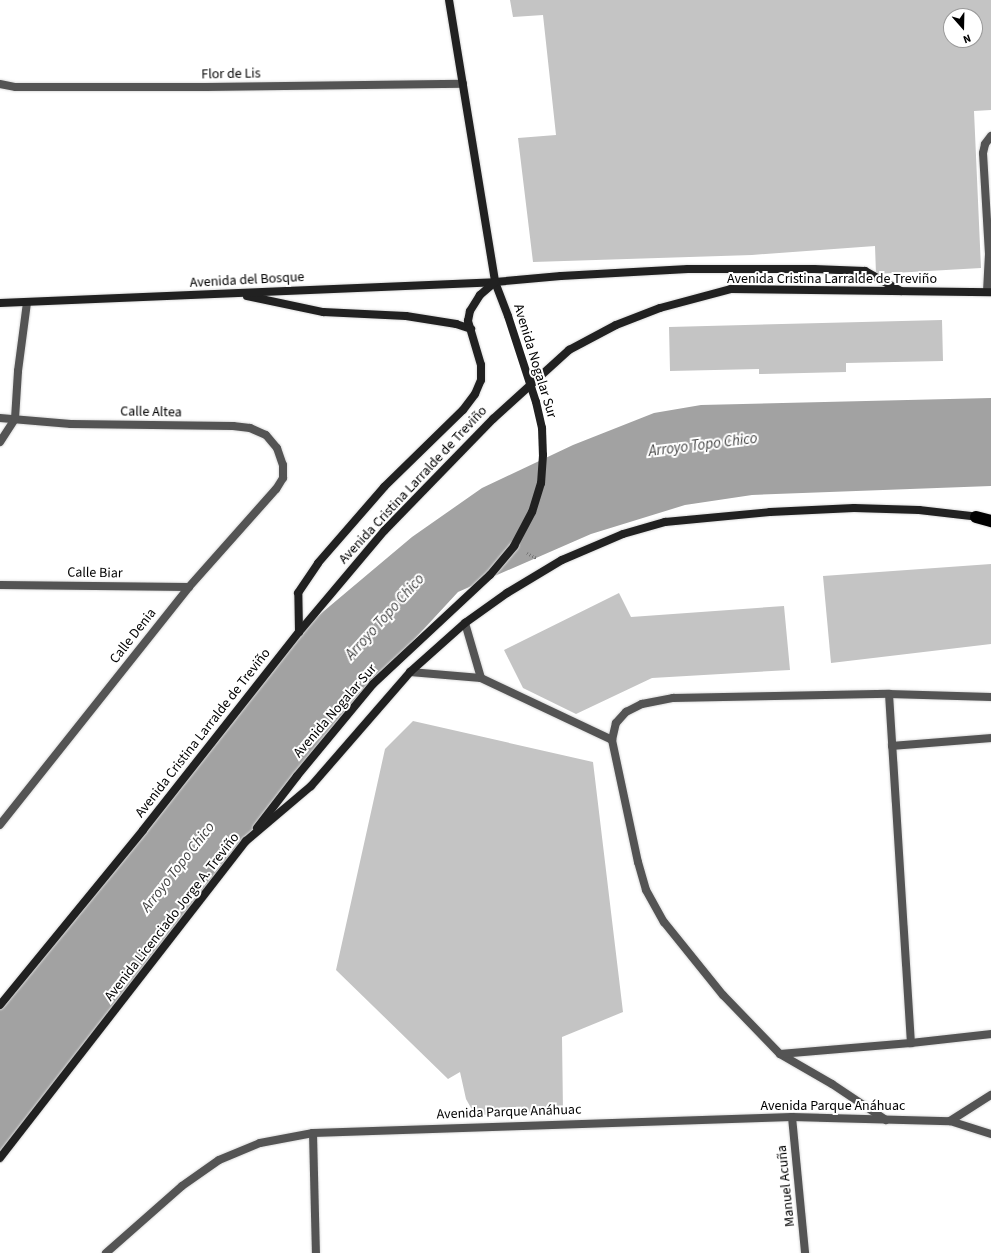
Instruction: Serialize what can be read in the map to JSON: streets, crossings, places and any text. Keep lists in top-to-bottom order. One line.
{"streets":{"main road":["Avenida Cristina Larralde de Treviño","Avenida del Bosque","Avenida Nogalar Sur","Avenida Licenciado Jorge A. Treviño"],"street":["Flor de Lis","Calle Altea","Calle Biar","Calle Denia","Avenida Parque Anáhuac","Manuel Acuña"]},"crossings":[["Flor de Lis","Avenida Nogalar Sur"],["Avenida Cristina Larralde de Treviño","Avenida del Bosque"],["Avenida del Bosque","Avenida Nogalar Sur"],["Avenida Nogalar Sur","Avenida Licenciado Jorge A. Treviño"],["Calle Altea","Calle Denia"],["Calle Biar","Calle Denia"],["Avenida Parque Anáhuac","Manuel Acuña"]],"water":["Arroyo Topo Chico"],"north":"bottom"}
